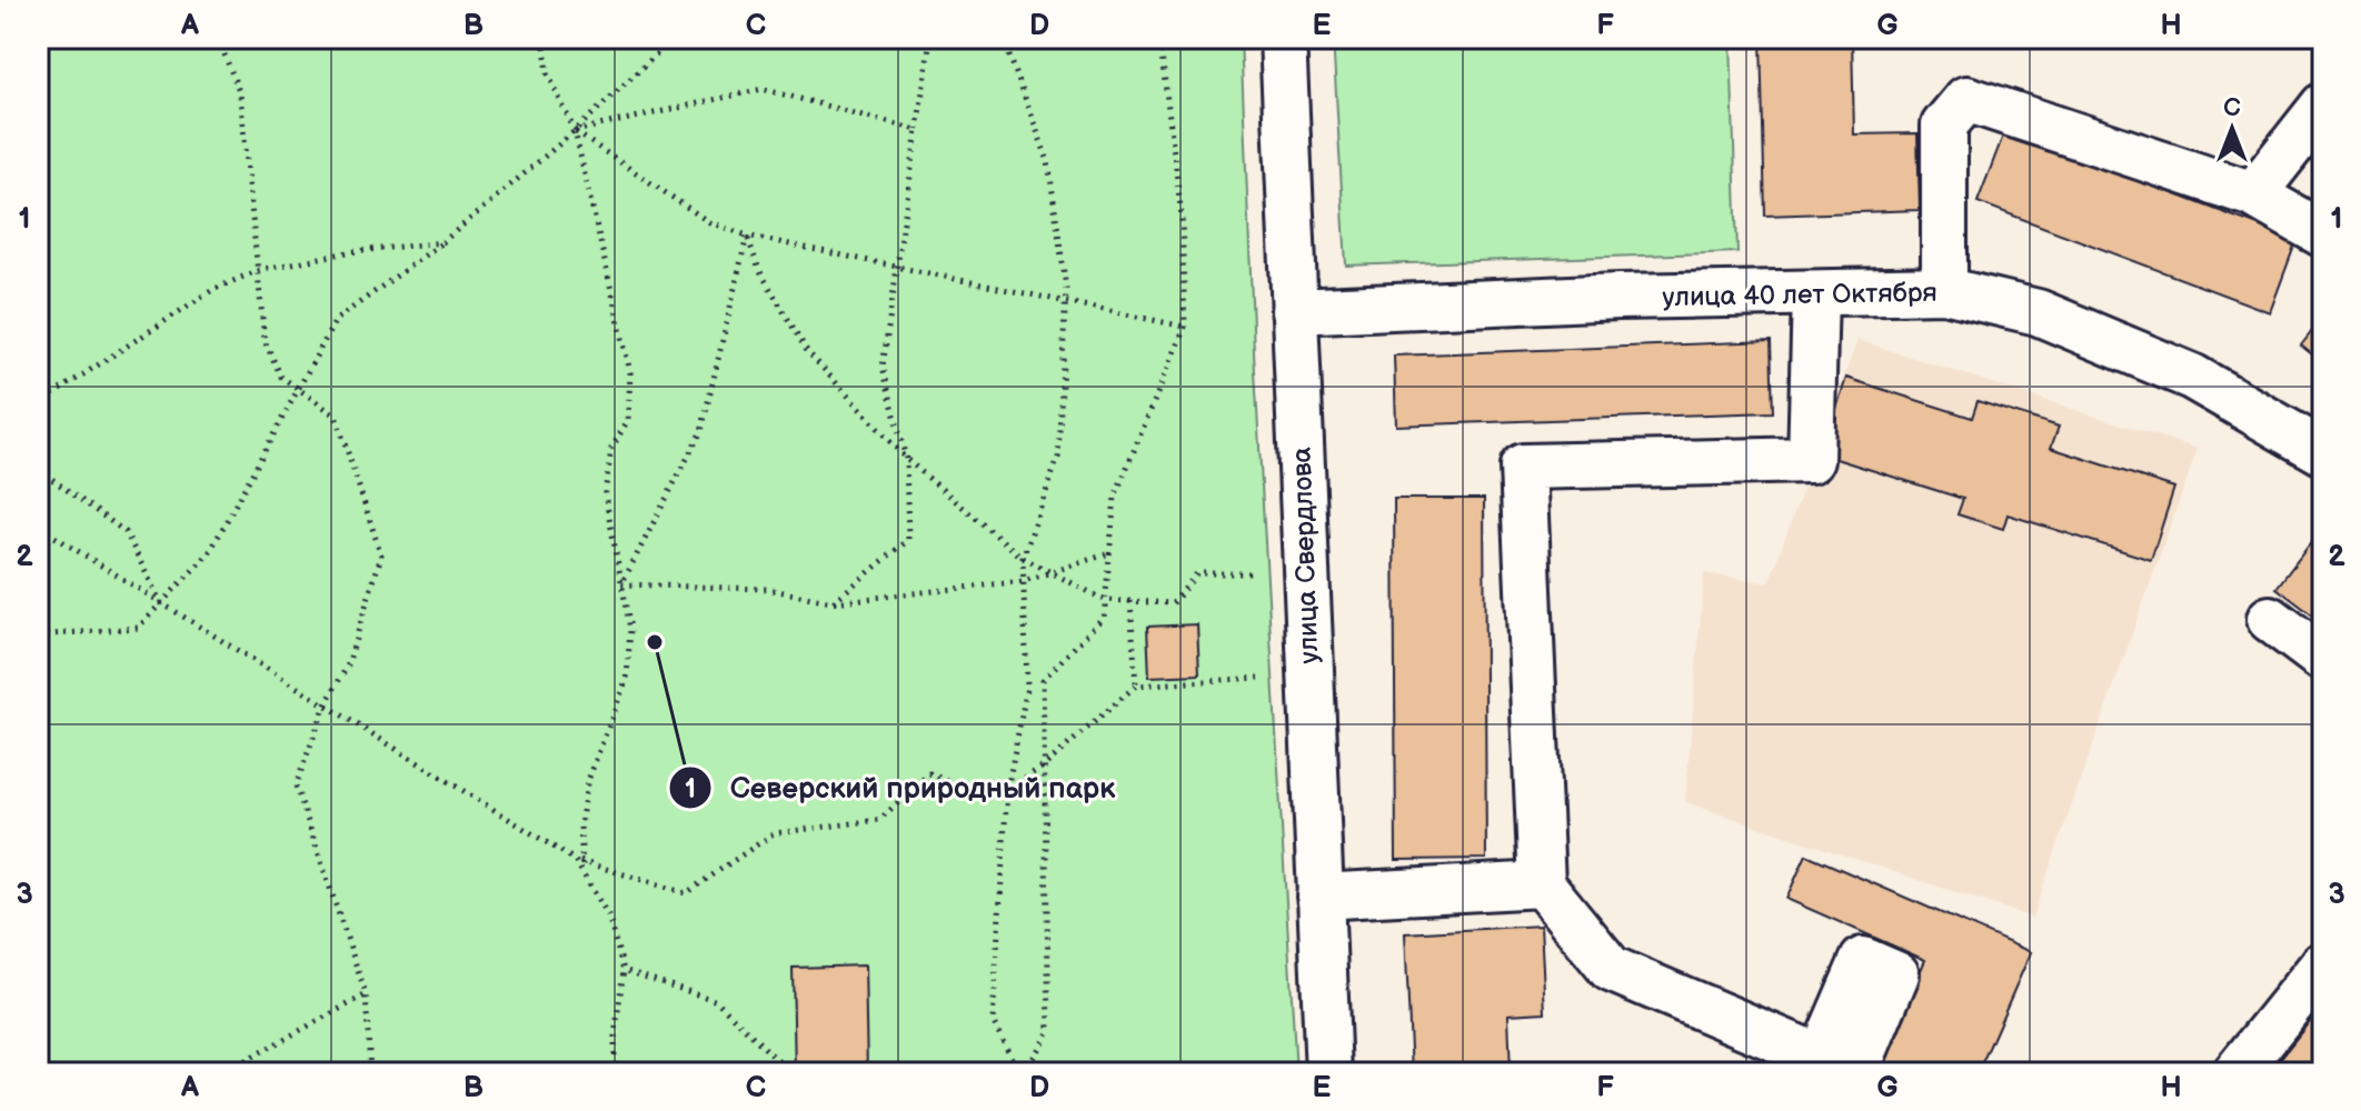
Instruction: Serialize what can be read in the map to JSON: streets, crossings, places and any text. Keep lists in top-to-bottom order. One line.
{"streets":{"street":["улица 40 лет Октября","улица Свердлова"]},"crossings":[["улица 40 лет Октября","улица Свердлова"]],"places":["Северский природный парк"],"north":"top","grid":{"columns":["A","B","C","D","E","F","G","H"],"rows":["1","2","3"]}}
